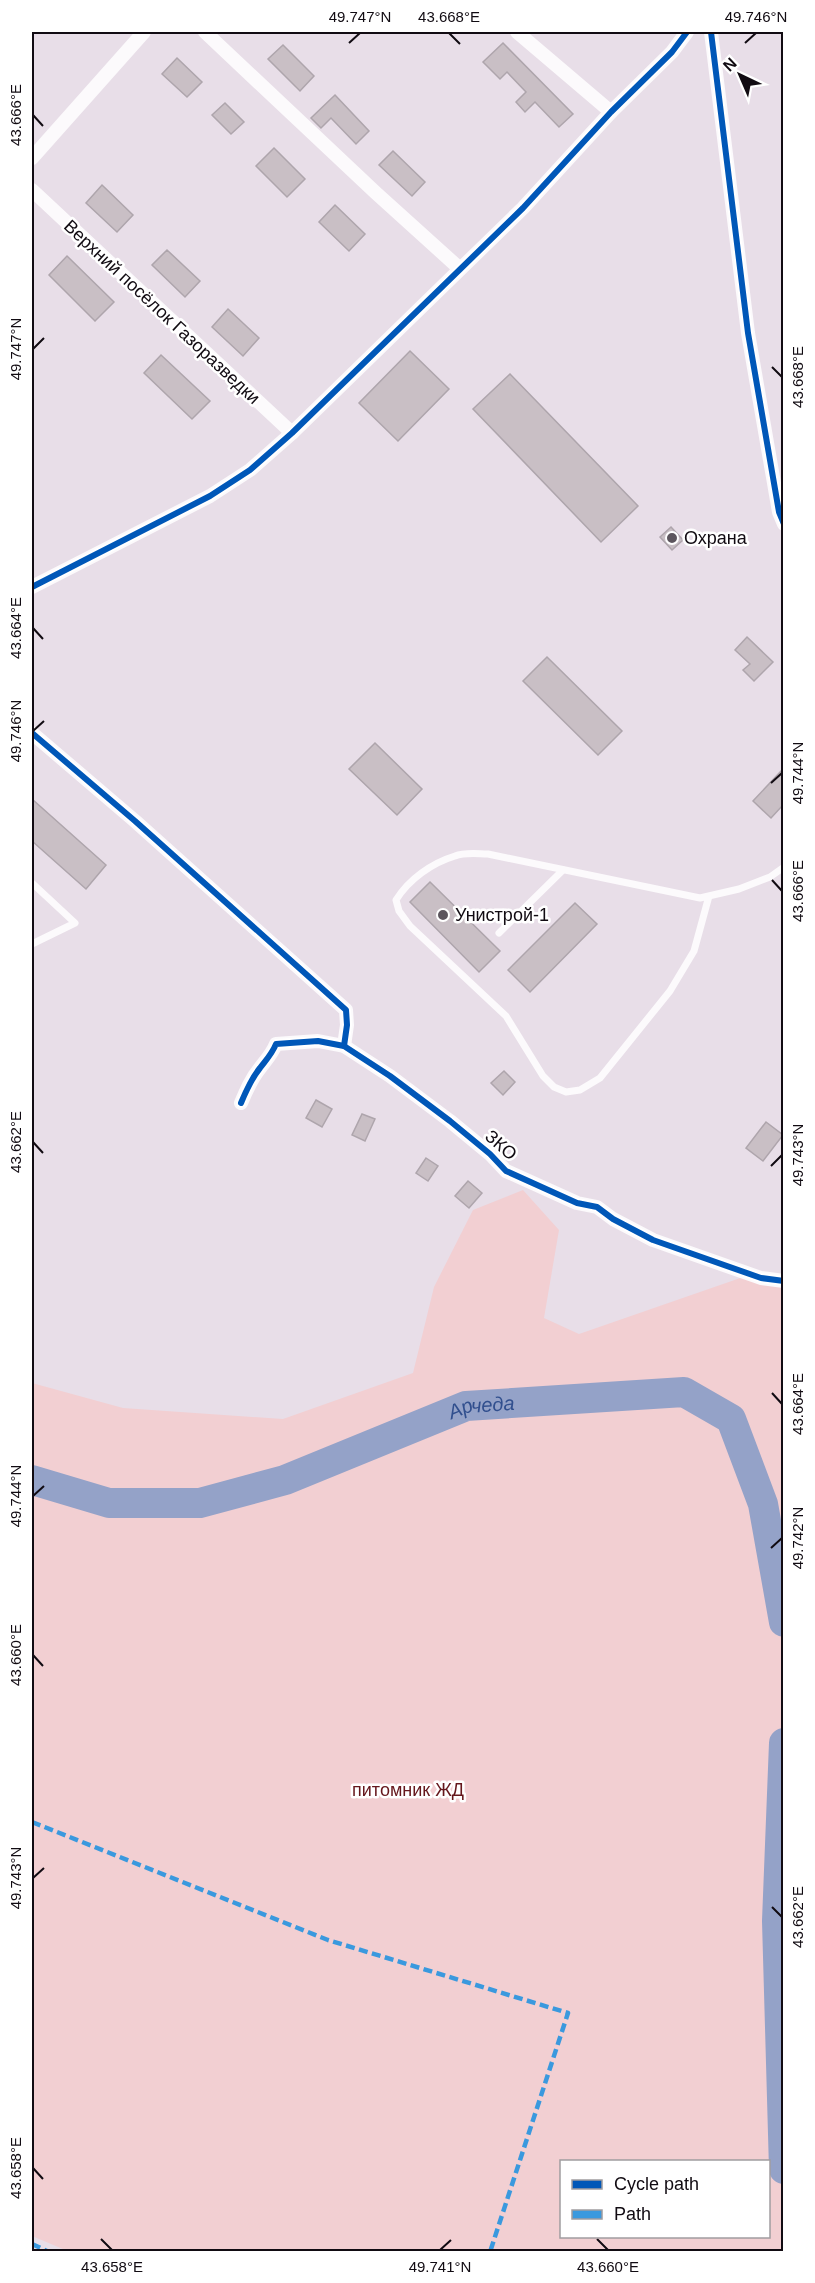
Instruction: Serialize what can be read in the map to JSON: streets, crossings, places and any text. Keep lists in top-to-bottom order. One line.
{"streets":{"street":["Верхний посёлок Газоразведки","ЗКО"]},"water":["Арчеда"],"parks":["питомник ЖД"],"places":["Охрана","Унистрой-1"],"legend":["Cycle path","Path"],"north":"top left","coordinates":["49.747°N","43.668°E","49.746°N","43.666°E","43.664°E","49.744°N","43.662°E","49.743°N","49.742°N","43.660°E","43.658°E","49.741°N"]}
